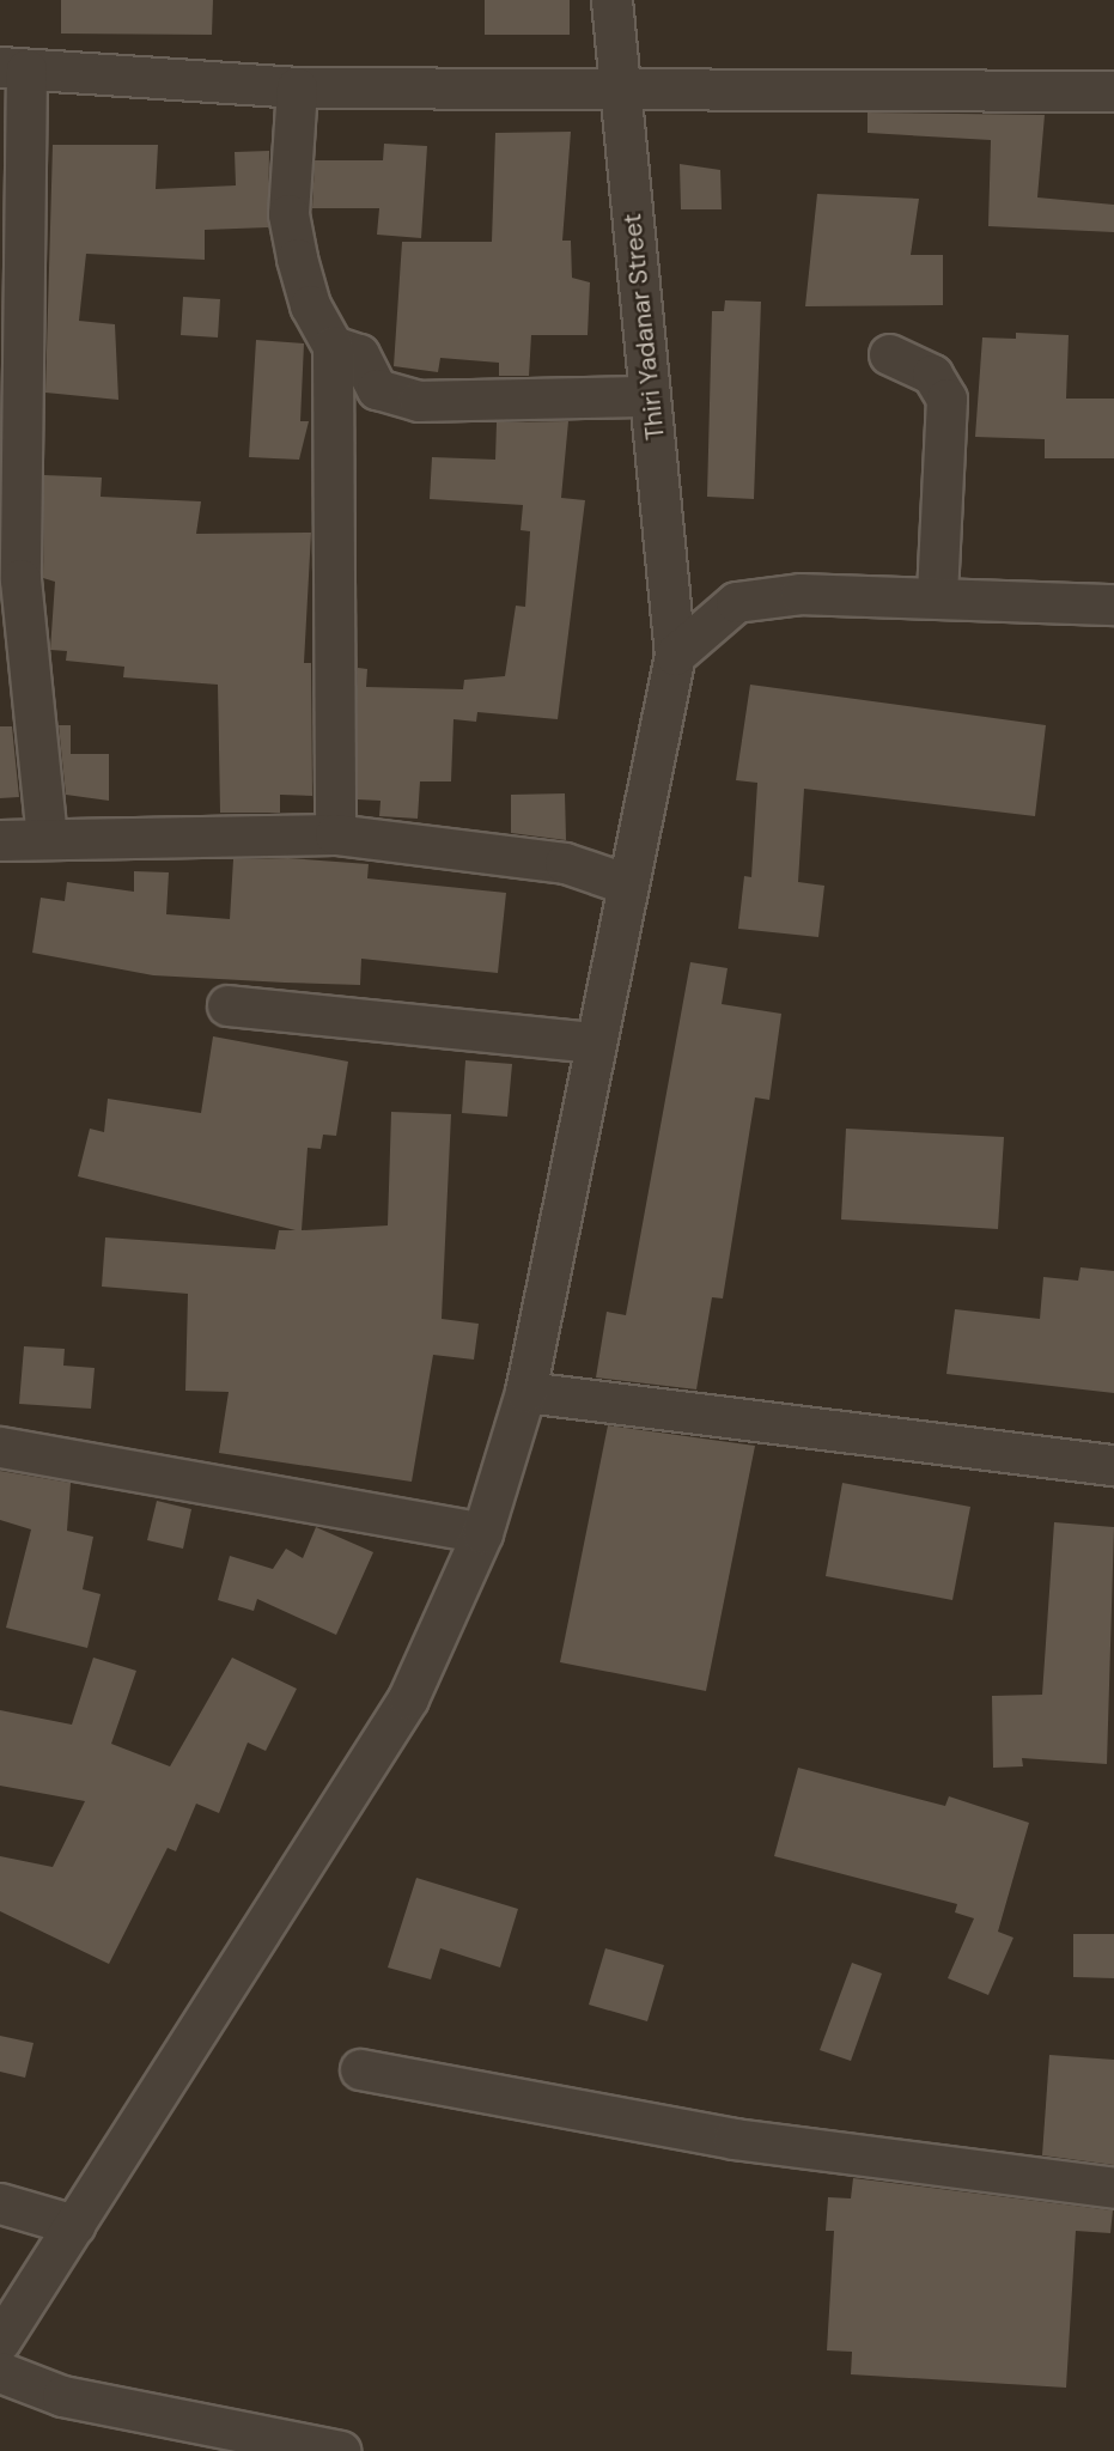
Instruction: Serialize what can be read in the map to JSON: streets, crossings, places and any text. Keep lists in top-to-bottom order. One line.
{"streets":{"street":["Thiri Yadanar Street"]}}
